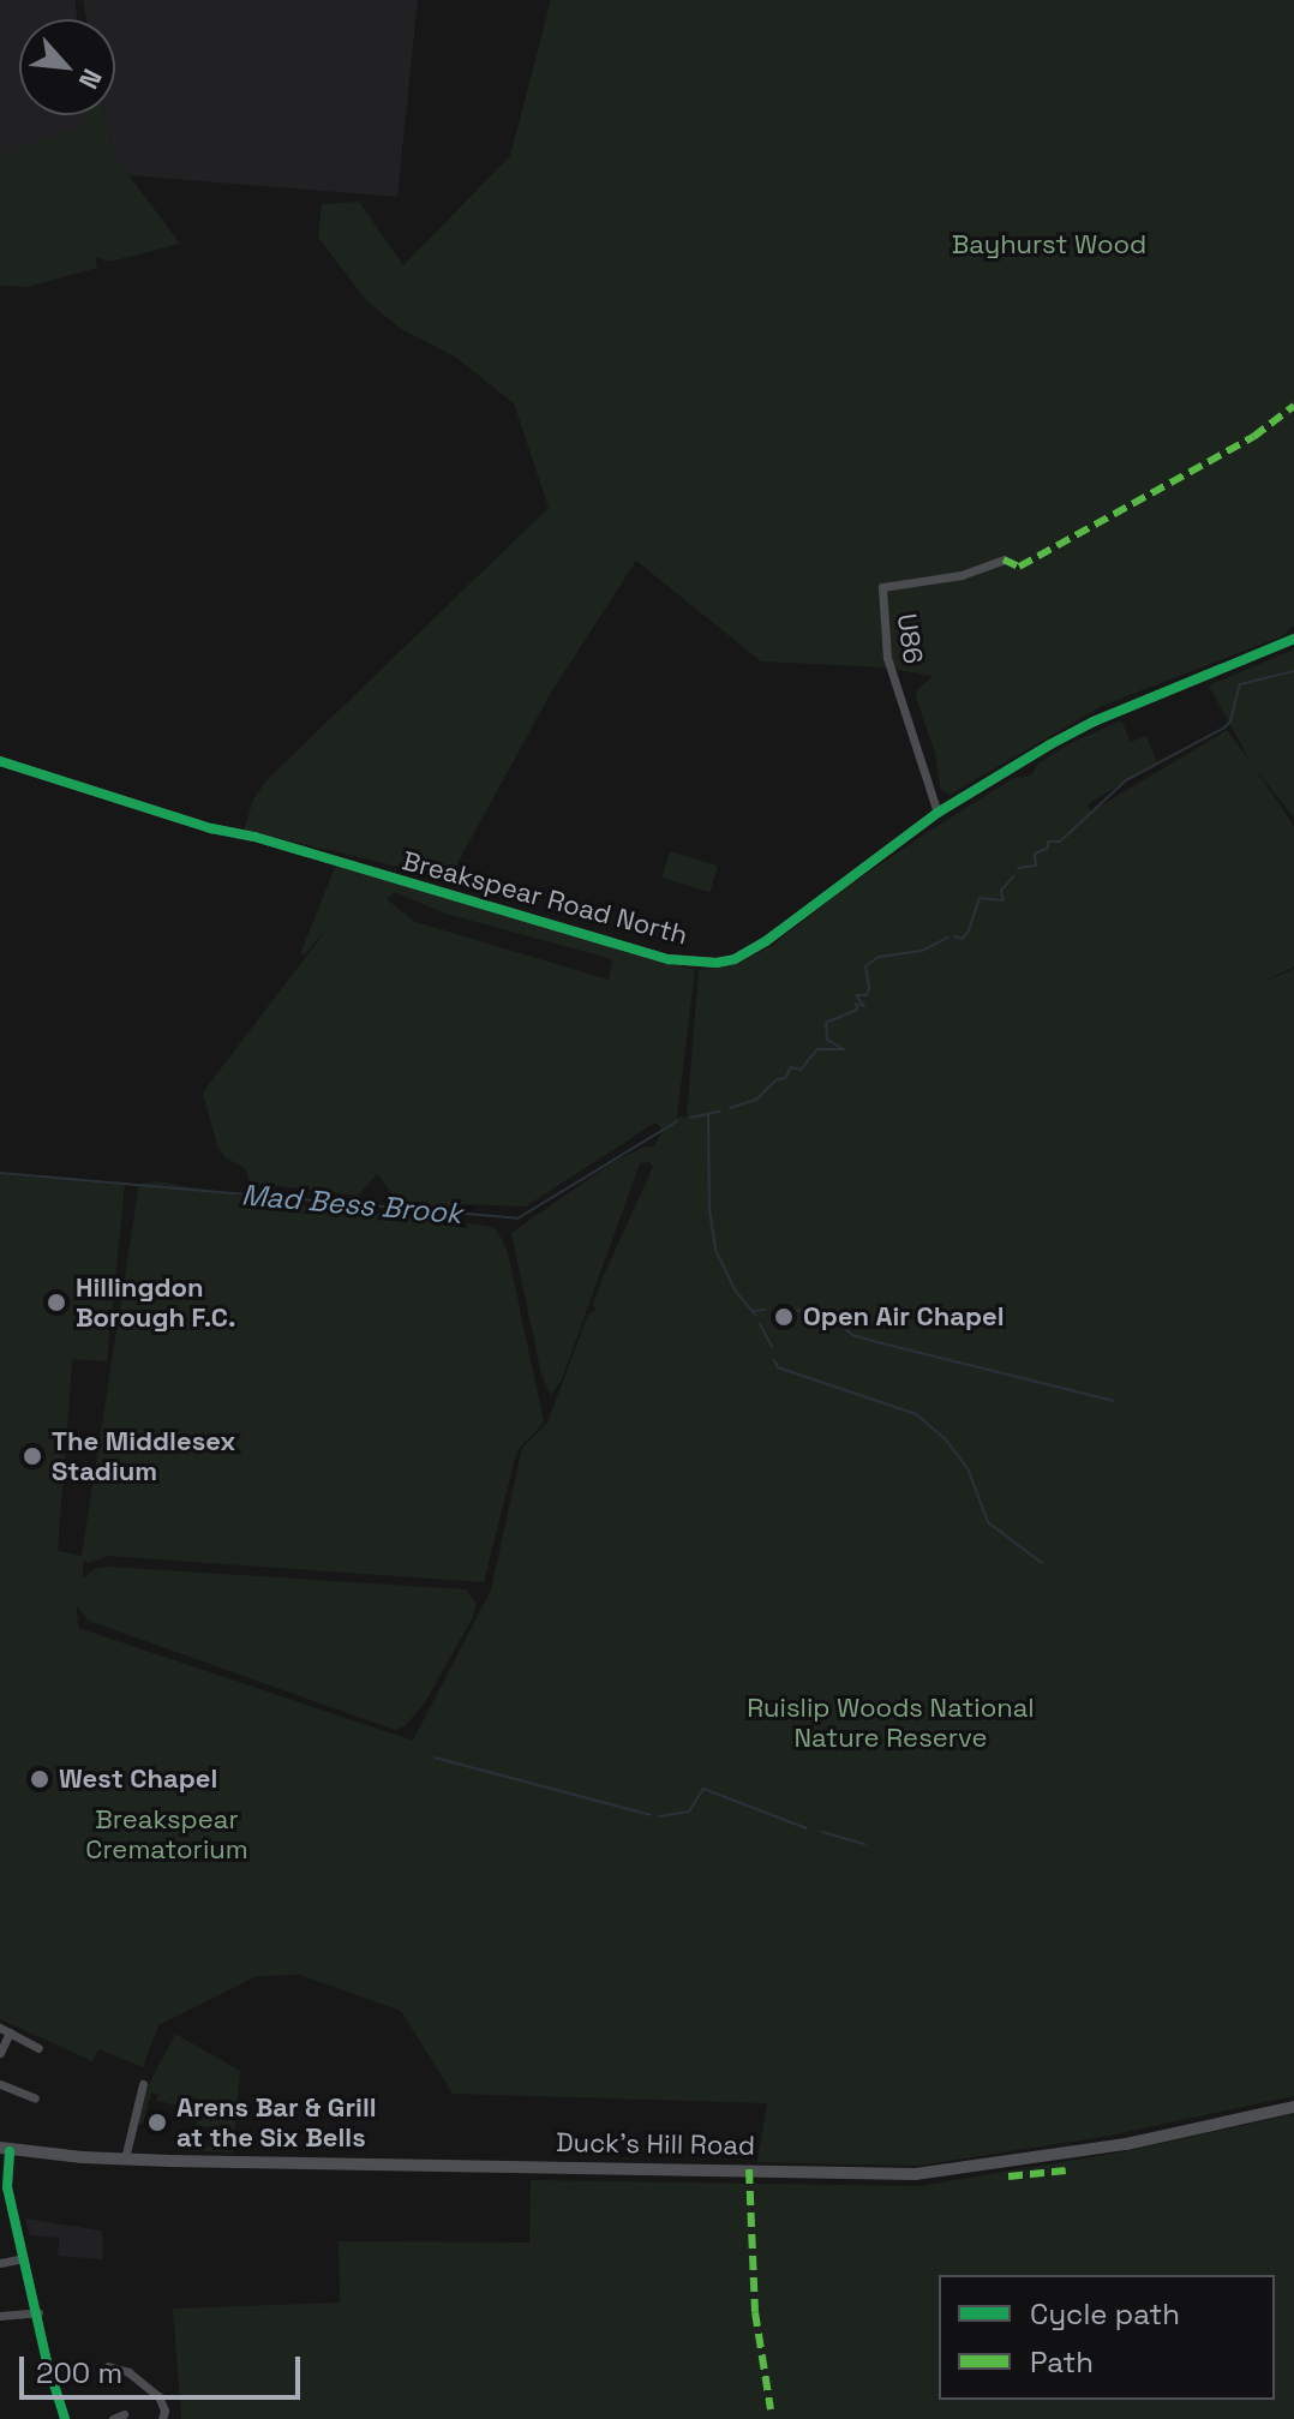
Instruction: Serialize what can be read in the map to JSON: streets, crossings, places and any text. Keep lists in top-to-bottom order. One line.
{"streets":{"main road":["Duck's Hill Road"],"street":["U86","Breakspear Road North"]},"crossings":[["U86","Breakspear Road North"]],"water":["Mad Bess Brook"],"parks":["Bayhurst Wood","Ruislip Woods National Nature Reserve","Breakspear Crematorium"],"places":["Hillingdon Borough F.C.","Open Air Chapel","The Middlesex Stadium","West Chapel","Arens Bar & Grill at the Six Bells"],"legend":["Cycle path","Path"],"scale_bar":"200 m","north":"bottom right"}
